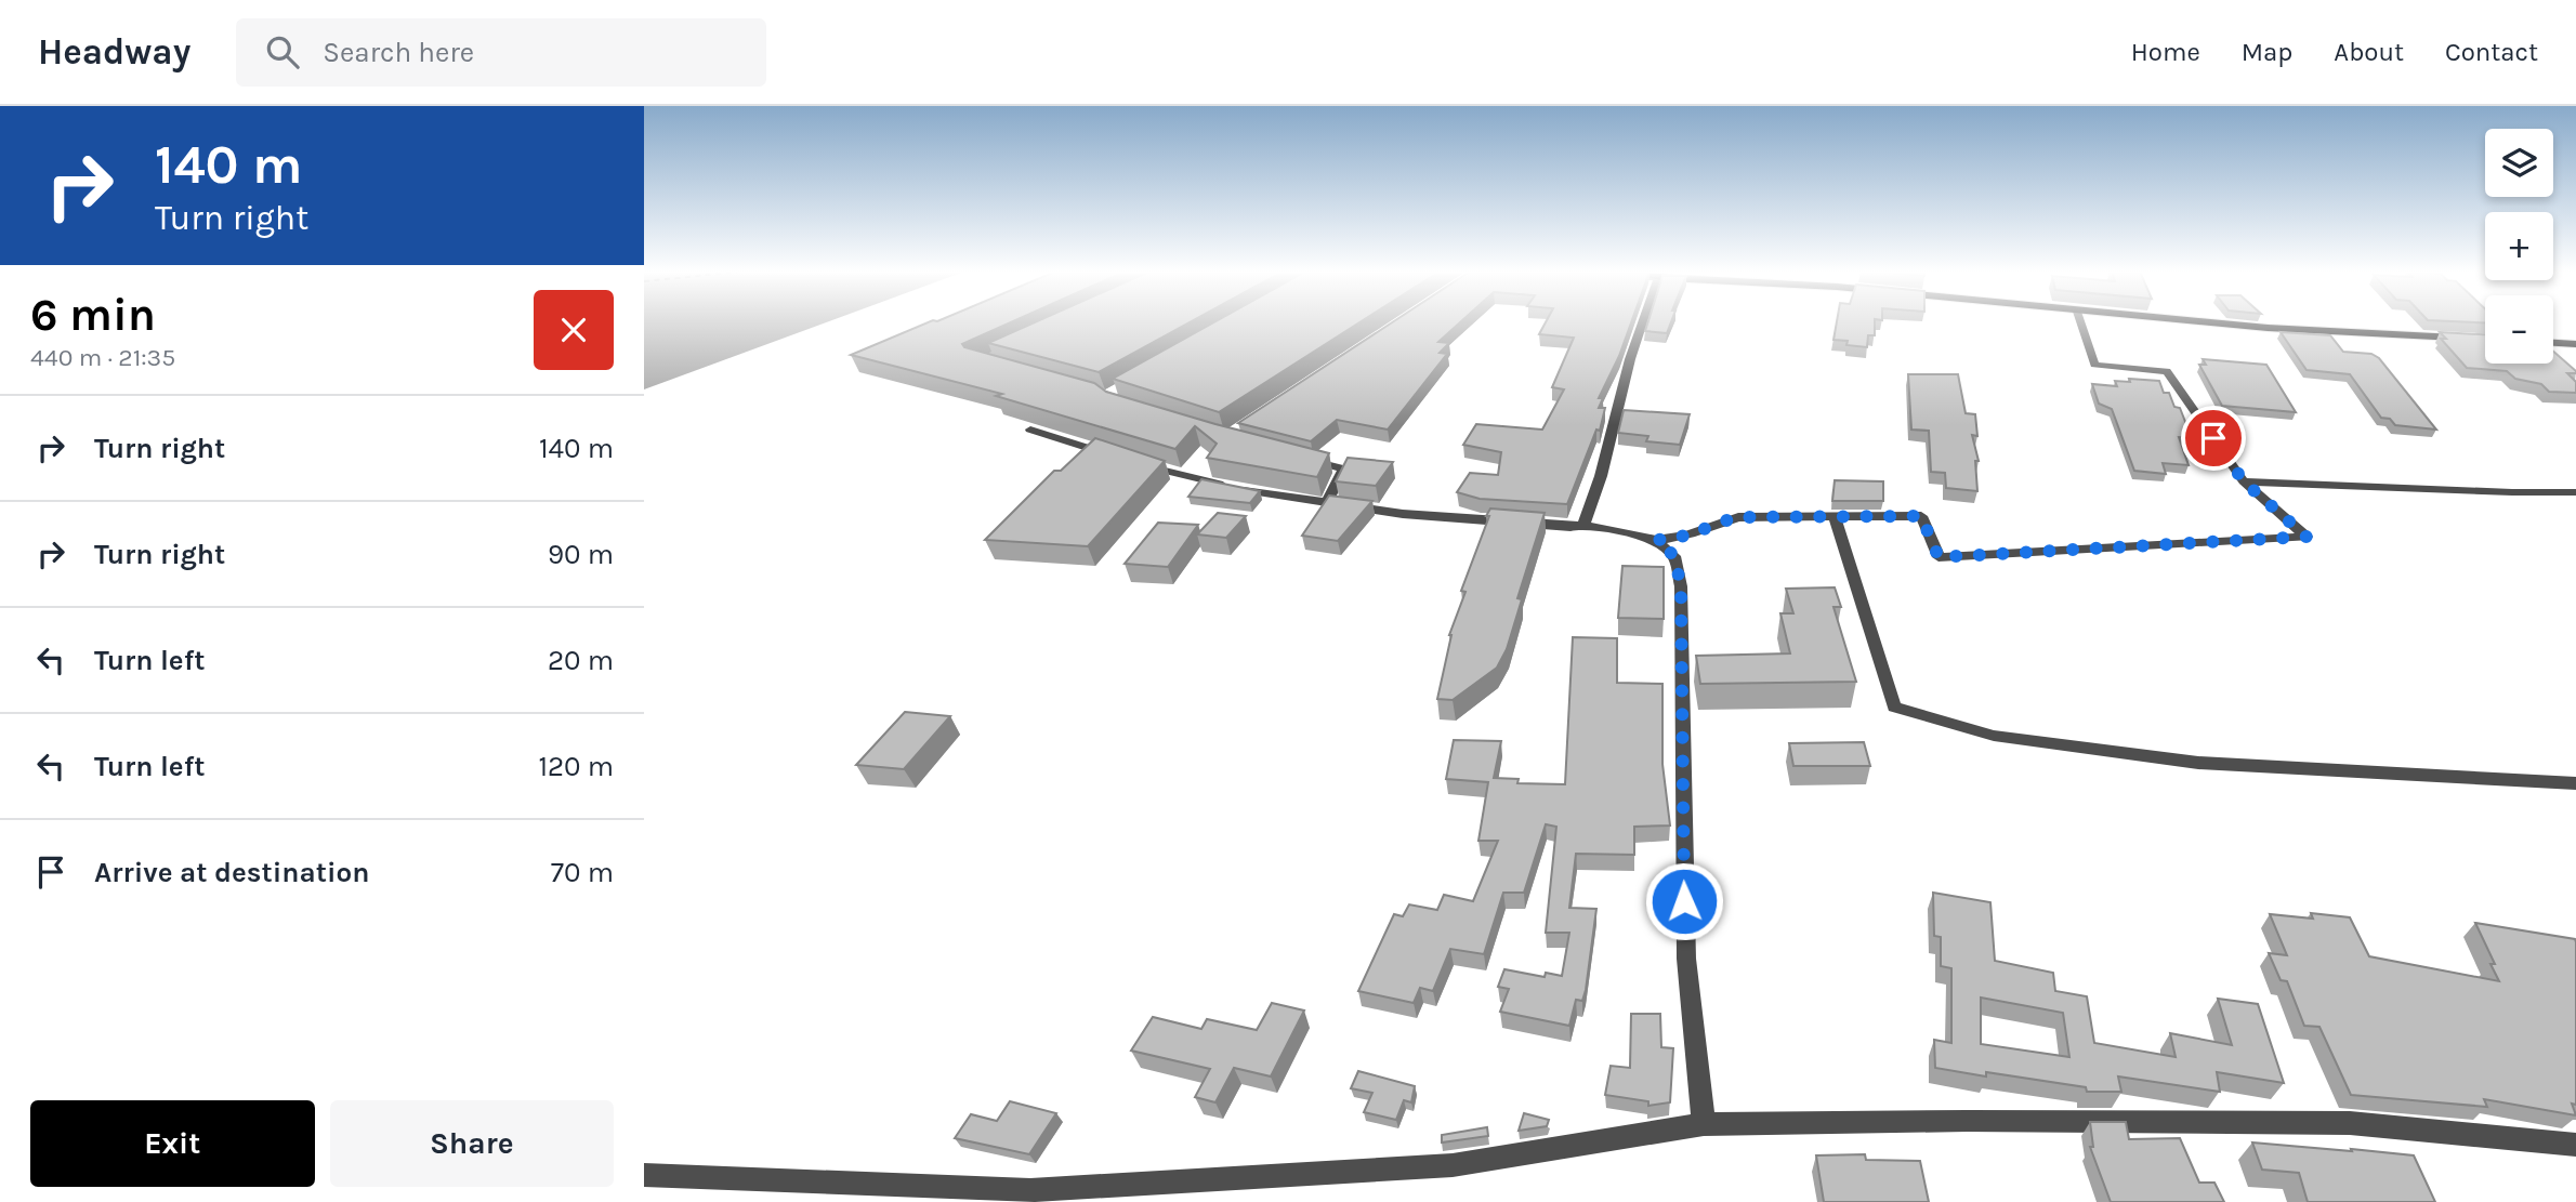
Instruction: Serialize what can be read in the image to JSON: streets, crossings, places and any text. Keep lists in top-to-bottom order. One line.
{"page":{"header":"Headway","search":"Search here","nav":["Home","Map","About","Contact"],"turn":["140 m","Turn right"],"map_buttons":["+","−"],"heading":["6 min","440 m · 21:35"],"list":[{"name":"Turn right","value":"140 m"},{"name":"Turn right","value":"90 m"},{"name":"Turn left","value":"20 m"},{"name":"Turn left","value":"120 m"},{"name":"Arrive at destination","value":"70 m"}],"buttons":["Exit","Share"]}}
